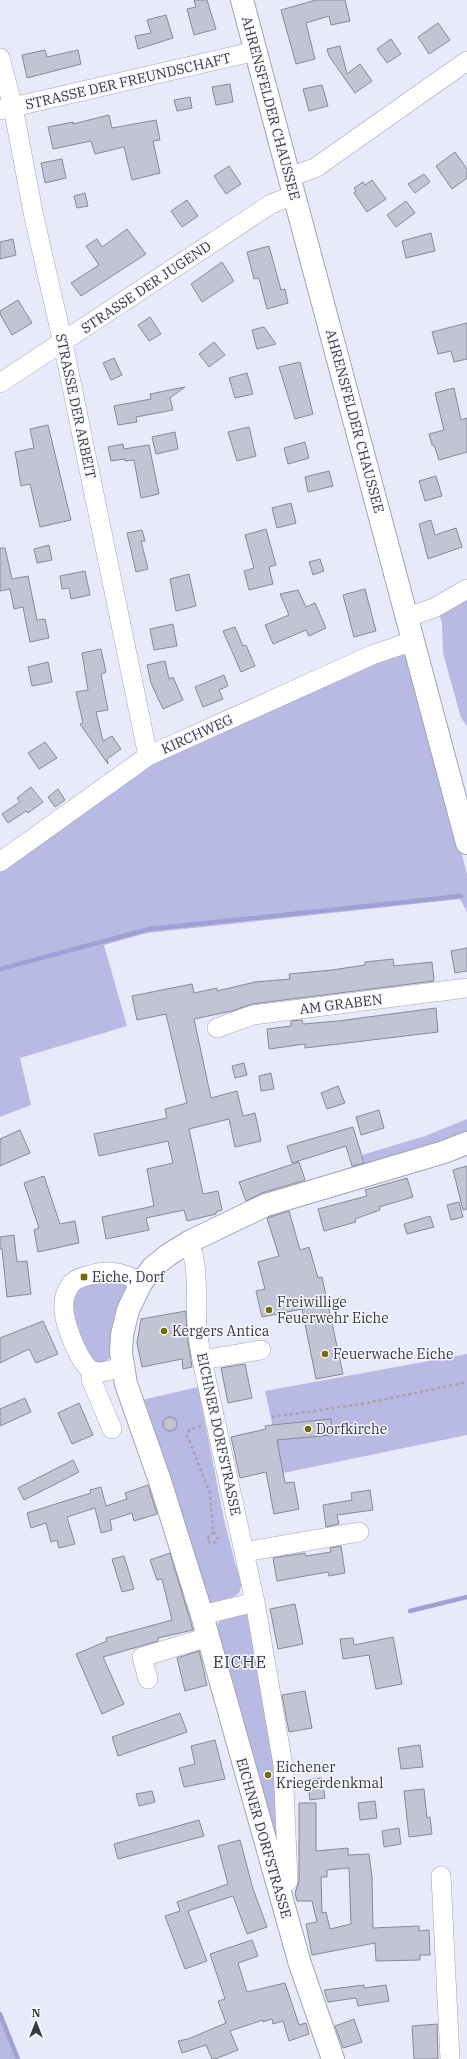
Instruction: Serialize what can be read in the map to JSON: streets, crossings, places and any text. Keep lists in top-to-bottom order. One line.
{"streets":{"main road":["AHRENSFELDER CHAUSSEE","EICHNER DORFSTRASSE"],"street":["STRASSE DER FREUNDSCHAFT","STRASSE DER JUGEND","STRASSE DER ARBEIT","KIRCHWEG","AM GRABEN"]},"crossings":[["STRASSE DER FREUNDSCHAFT","AHRENSFELDER CHAUSSEE"],["STRASSE DER FREUNDSCHAFT","STRASSE DER ARBEIT"],["AHRENSFELDER CHAUSSEE","STRASSE DER JUGEND"],["AHRENSFELDER CHAUSSEE","KIRCHWEG"],["STRASSE DER JUGEND","STRASSE DER ARBEIT"],["STRASSE DER ARBEIT","KIRCHWEG"]],"districts":["EICHE"],"places":{"transit":["Eiche, Dorf"],"other":["Freiwillige Feuerwehr Eiche","Kergers Antica","Feuerwache Eiche","Dorfkirche","Eichener Kriegerdenkmal"]},"north":"top"}
